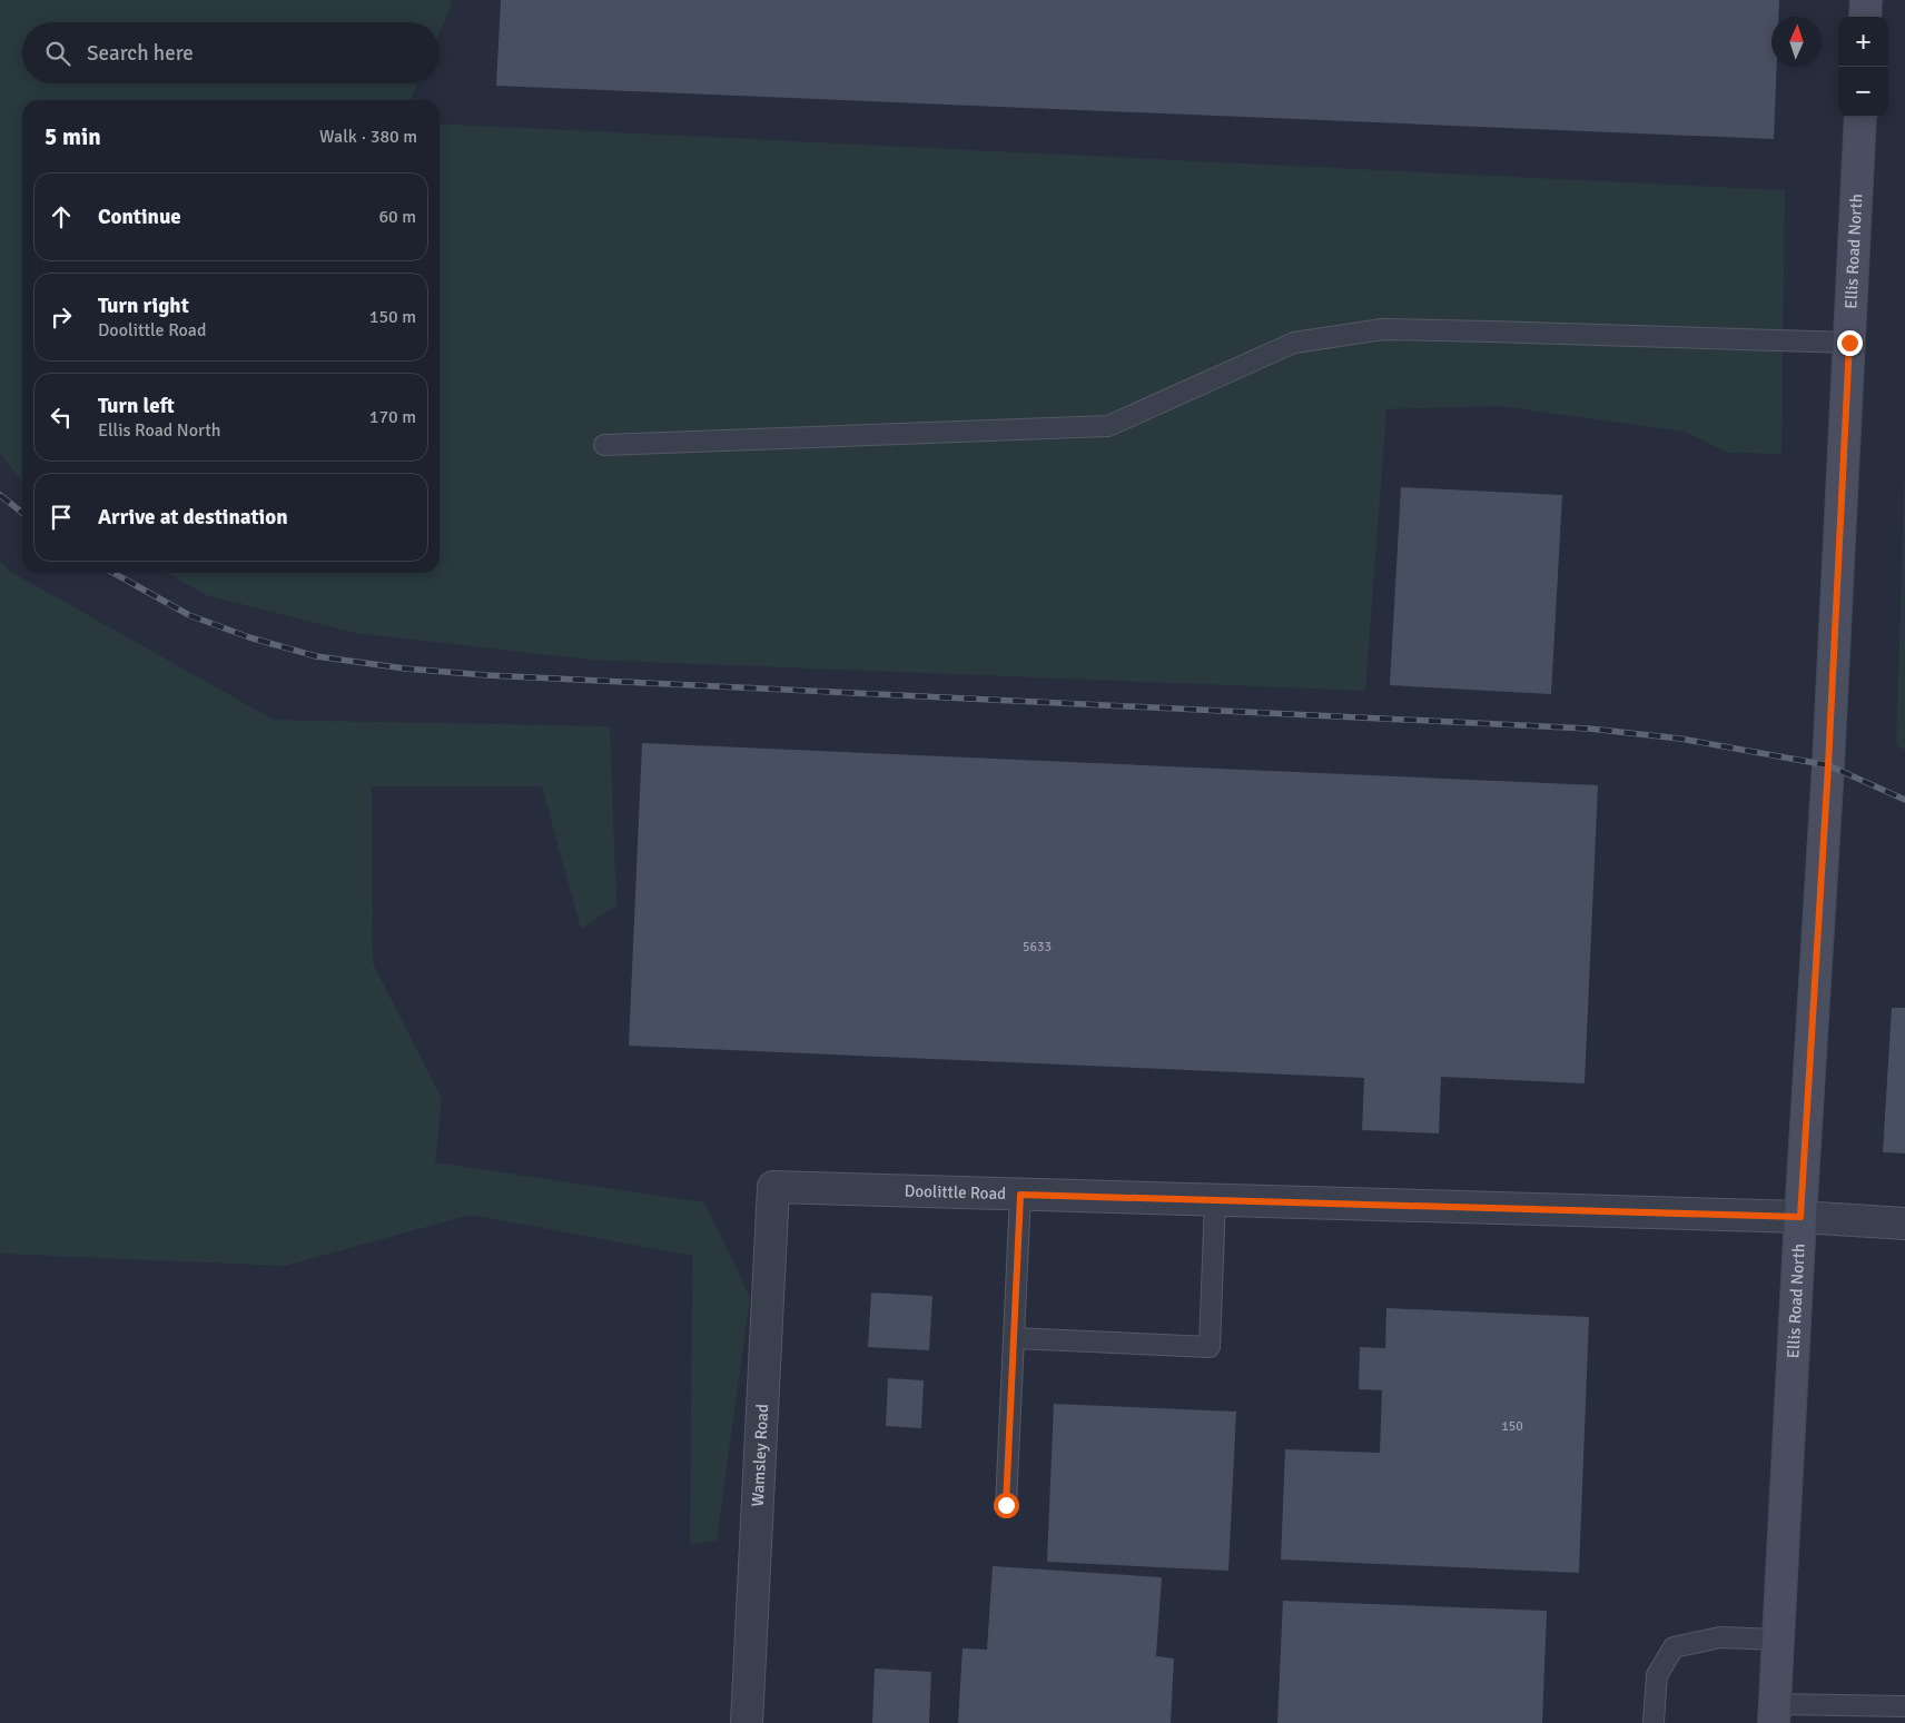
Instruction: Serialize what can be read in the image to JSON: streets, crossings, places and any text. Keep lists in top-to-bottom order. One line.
{"streets":{"street":["Ellis Road North","Doolittle Road","Wamsley Road"]},"crossings":[["Ellis Road North","Doolittle Road"],["Doolittle Road","Wamsley Road"]],"house_numbers":["5633","150"],"north":"top","page":{"map_buttons":["+","−"],"search":"Search here","heading":["5 min","Walk · 380 m"],"list":[["Continue","60 m"],["Turn right","Doolittle Road","150 m"],["Turn left","Ellis Road North","170 m"],"Arrive at destination"]}}
